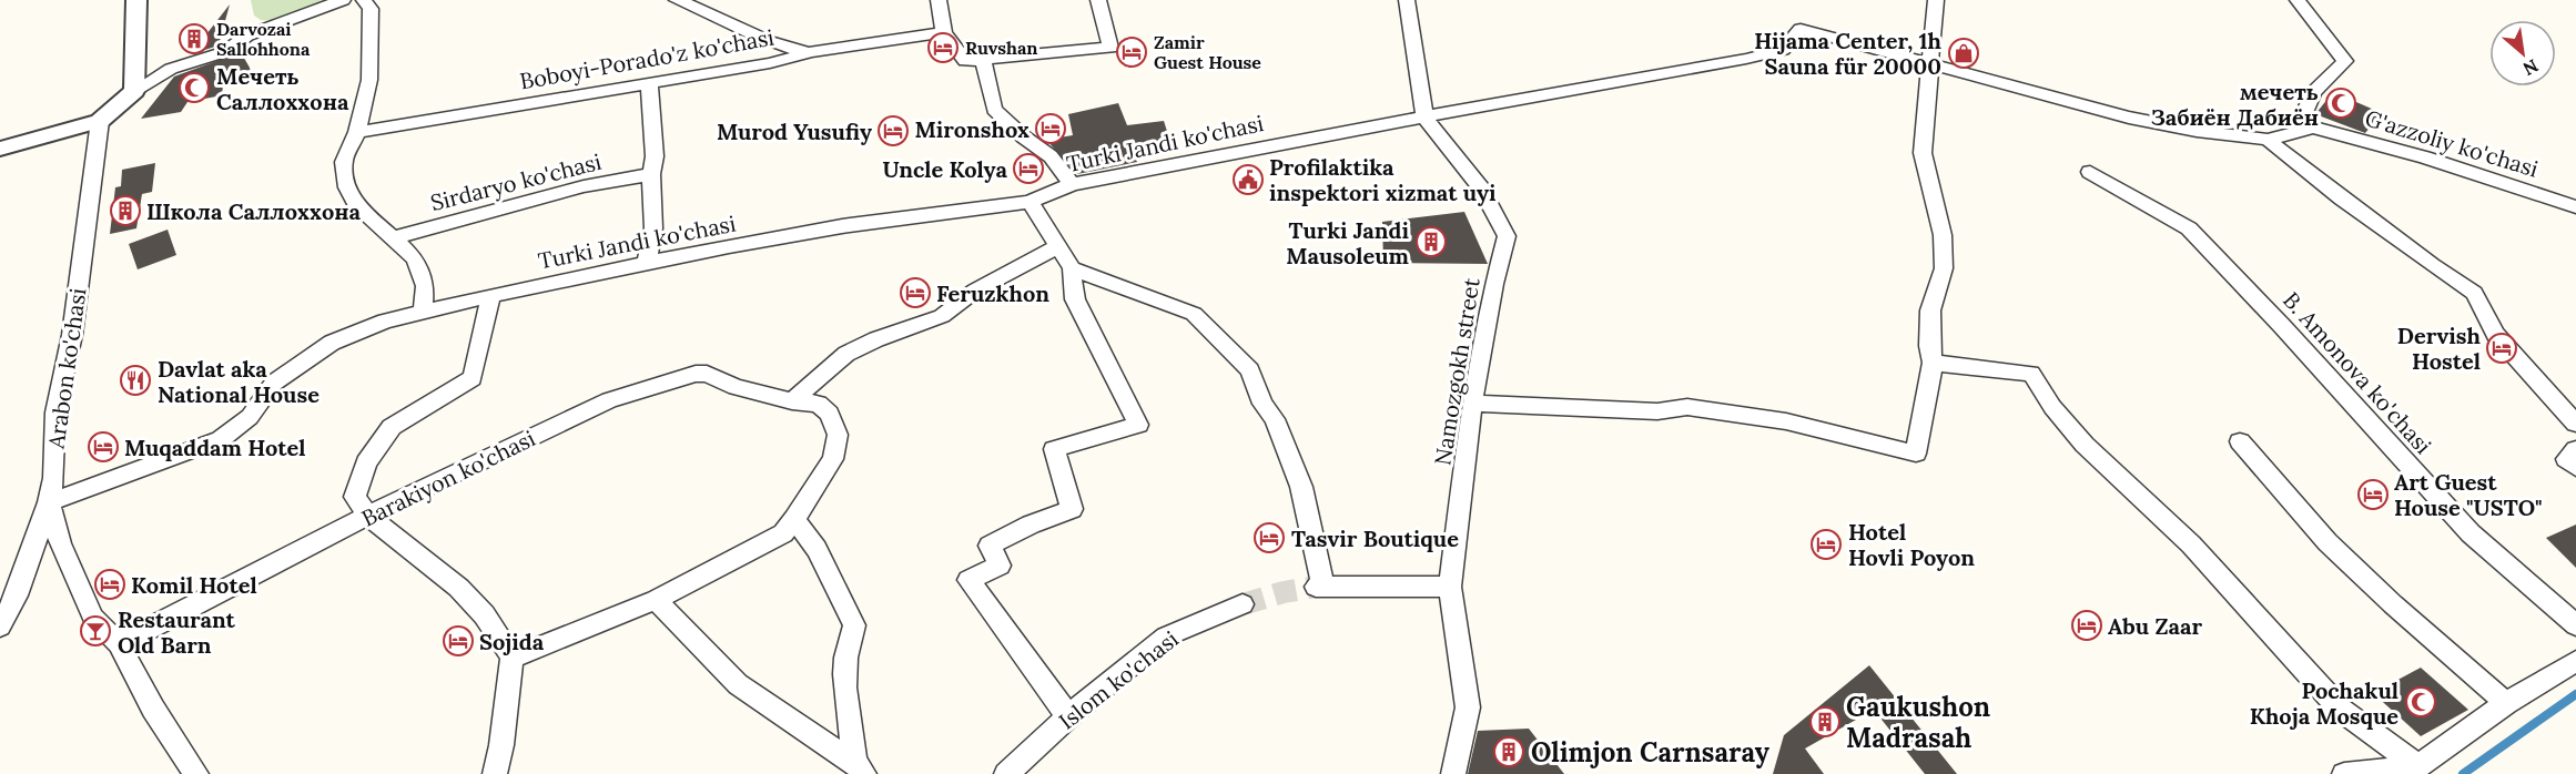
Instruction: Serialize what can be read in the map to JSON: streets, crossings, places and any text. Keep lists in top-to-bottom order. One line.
{"streets":{"street":["Boboyi-Porado'z ko'chasi","Turki Jandi ko'chasi","G'azzoliy ko'chasi","Sirdaryo ko'chasi","Arabon ko'chasi","Namozgokh street","B. Amonova ko'chasi","Barakiyon ko'chasi","Islom ko'chasi"]},"crossings":[["Turki Jandi ko'chasi","Arabon ko'chasi"],["Turki Jandi ko'chasi","Namozgokh street"],["Arabon ko'chasi","Barakiyon ko'chasi"]],"places":{"building":["Darvozai Sallohhona","Школа Саллоххона","Turki Jandi Mausoleum","Gaukushon Madrasah","Olimjon Carnsaray"],"hotel":["Ruvshan","Zamir Guest House","Mironshox","Murod Yusufiy","Uncle Kolya","Feruzkhon","Dervish Hostel","Muqaddam Hotel","Art Guest House \"USTO\"","Tasvir Boutique","Hotel Hovli Poyon","Komil Hotel","Abu Zaar","Sojida"],"shop":["Hijama Center, 1h Sauna für 20000"],"mosque":["Мечеть Саллоххона","мечеть Забиён Дабиён","Pochakul Khoja Mosque"],"public building":["Profilaktika inspektori xizmat uyi"],"restaurant":["Davlat aka National House"],"bar":["Restaurant Old Barn"]},"north":"bottom right"}
